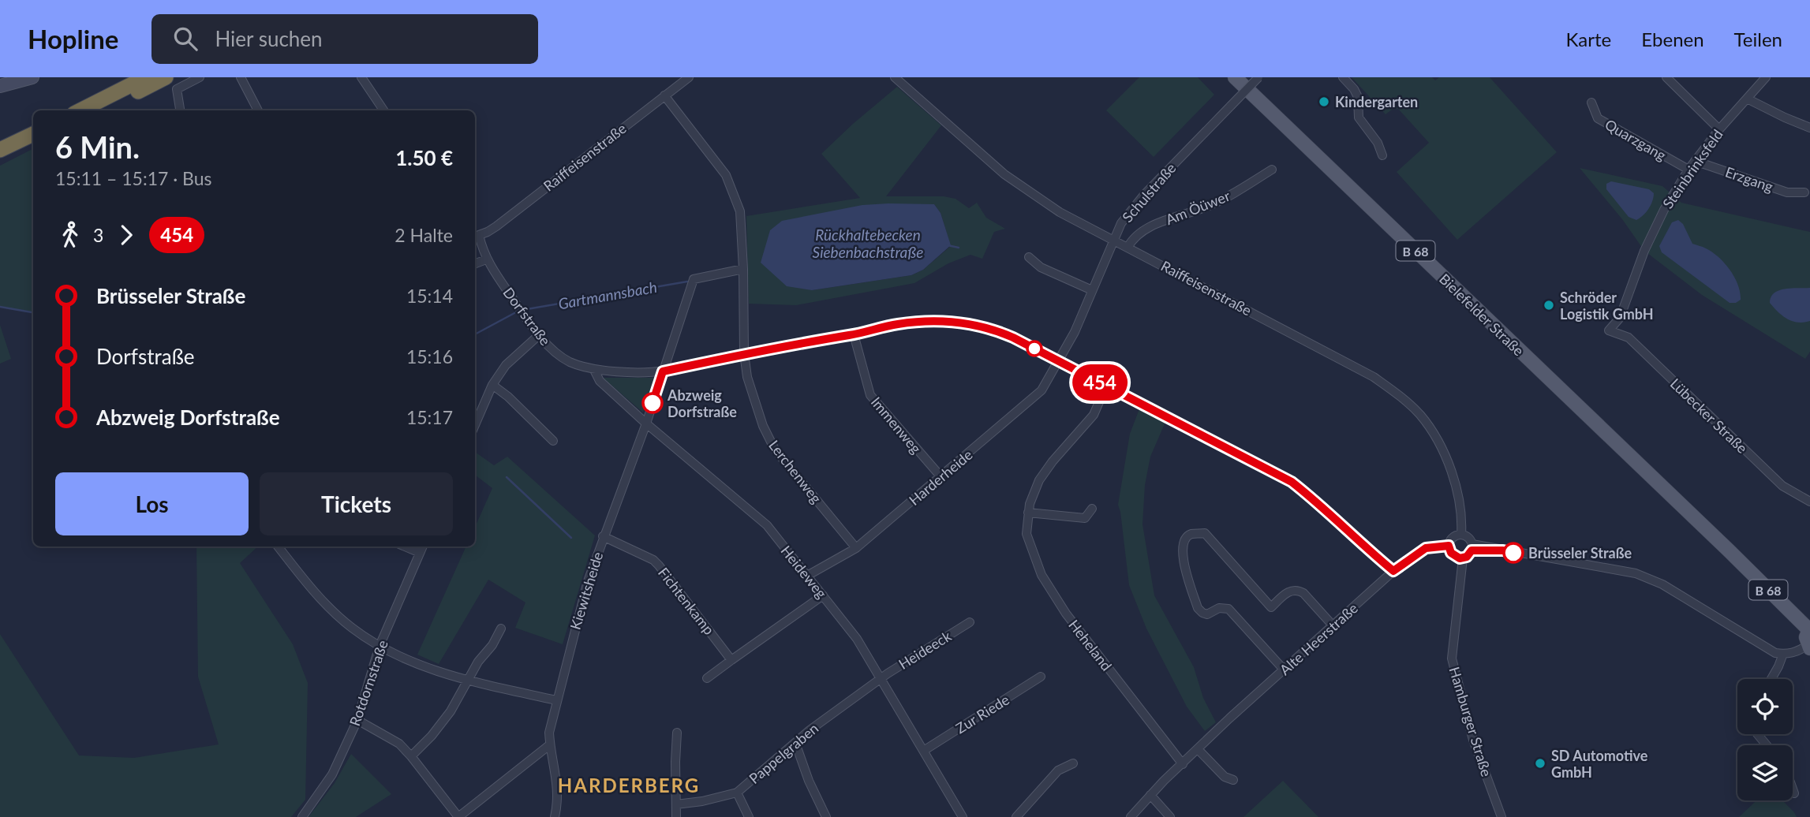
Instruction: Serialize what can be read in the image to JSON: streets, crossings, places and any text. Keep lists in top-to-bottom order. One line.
{"streets":{"main road":["B 68","Bielefelder Straße"],"street":["Quarzgang","Raiffeisenstraße","Steinbrinksfeld","Erzgang","Schulstraße","Am Öüwer","Dorfstraße","Lübecker Straße","Immenweg","Lerchenweg","Harderheide","Heideweg","Kiewitsheide","Fichtenkamp","Alte Heerstraße","Heheland","Heideeck","Rotdornstraße","Zur Riede","Hamburger Straße","Pappelgraben"]},"crossings":[["Quarzgang","Steinbrinksfeld"],["Raiffeisenstraße","Schulstraße"],["Raiffeisenstraße","Am Öüwer"],["Raiffeisenstraße","Dorfstraße"],["Raiffeisenstraße","Lerchenweg"],["Raiffeisenstraße","Alte Heerstraße"],["Raiffeisenstraße","Hamburger Straße"],["Steinbrinksfeld","Erzgang"],["Steinbrinksfeld","Lübecker Straße"],["Schulstraße","Dorfstraße"],["Schulstraße","Harderheide"],["Dorfstraße","Immenweg"],["Dorfstraße","Lerchenweg"],["Dorfstraße","Harderheide"],["Dorfstraße","Heideweg"],["Dorfstraße","Kiewitsheide"],["Dorfstraße","Alte Heerstraße"],["Dorfstraße","Heheland"],["Immenweg","Harderheide"],["Lerchenweg","Harderheide"],["Lerchenweg","Kiewitsheide"],["Harderheide","Heideweg"],["Heideweg","Kiewitsheide"],["Heideweg","Heideeck"],["Heideweg","Zur Riede"],["Heideweg","Pappelgraben"],["Kiewitsheide","Fichtenkamp"],["Alte Heerstraße","Heheland"],["Alte Heerstraße","Hamburger Straße"],["Heideeck","Pappelgraben"]],"districts":["HARDERBERG"],"water":["Rückhaltebecken Siebenbachstraße","Gartmannsbach"],"places":["Kindergarten","Schröder Logistik GmbH","Abzweig Dorfstraße","Brüsseler Straße","SD Automotive GmbH"],"lines":["bus line 454"],"page":{"header":"Hopline","search":"Hier suchen","nav":["Karte","Ebenen","Teilen"],"on_map":"454","heading":["6 Min.","15:11 – 15:17 · Bus","1.50 €"],"legs":["3","454","2 Halte"],"list":[{"name":"Brüsseler Straße","value":"15:14"},{"name":"Dorfstraße","value":"15:16"},{"name":"Abzweig Dorfstraße","value":"15:17"}],"buttons":["Los","Tickets"]}}
